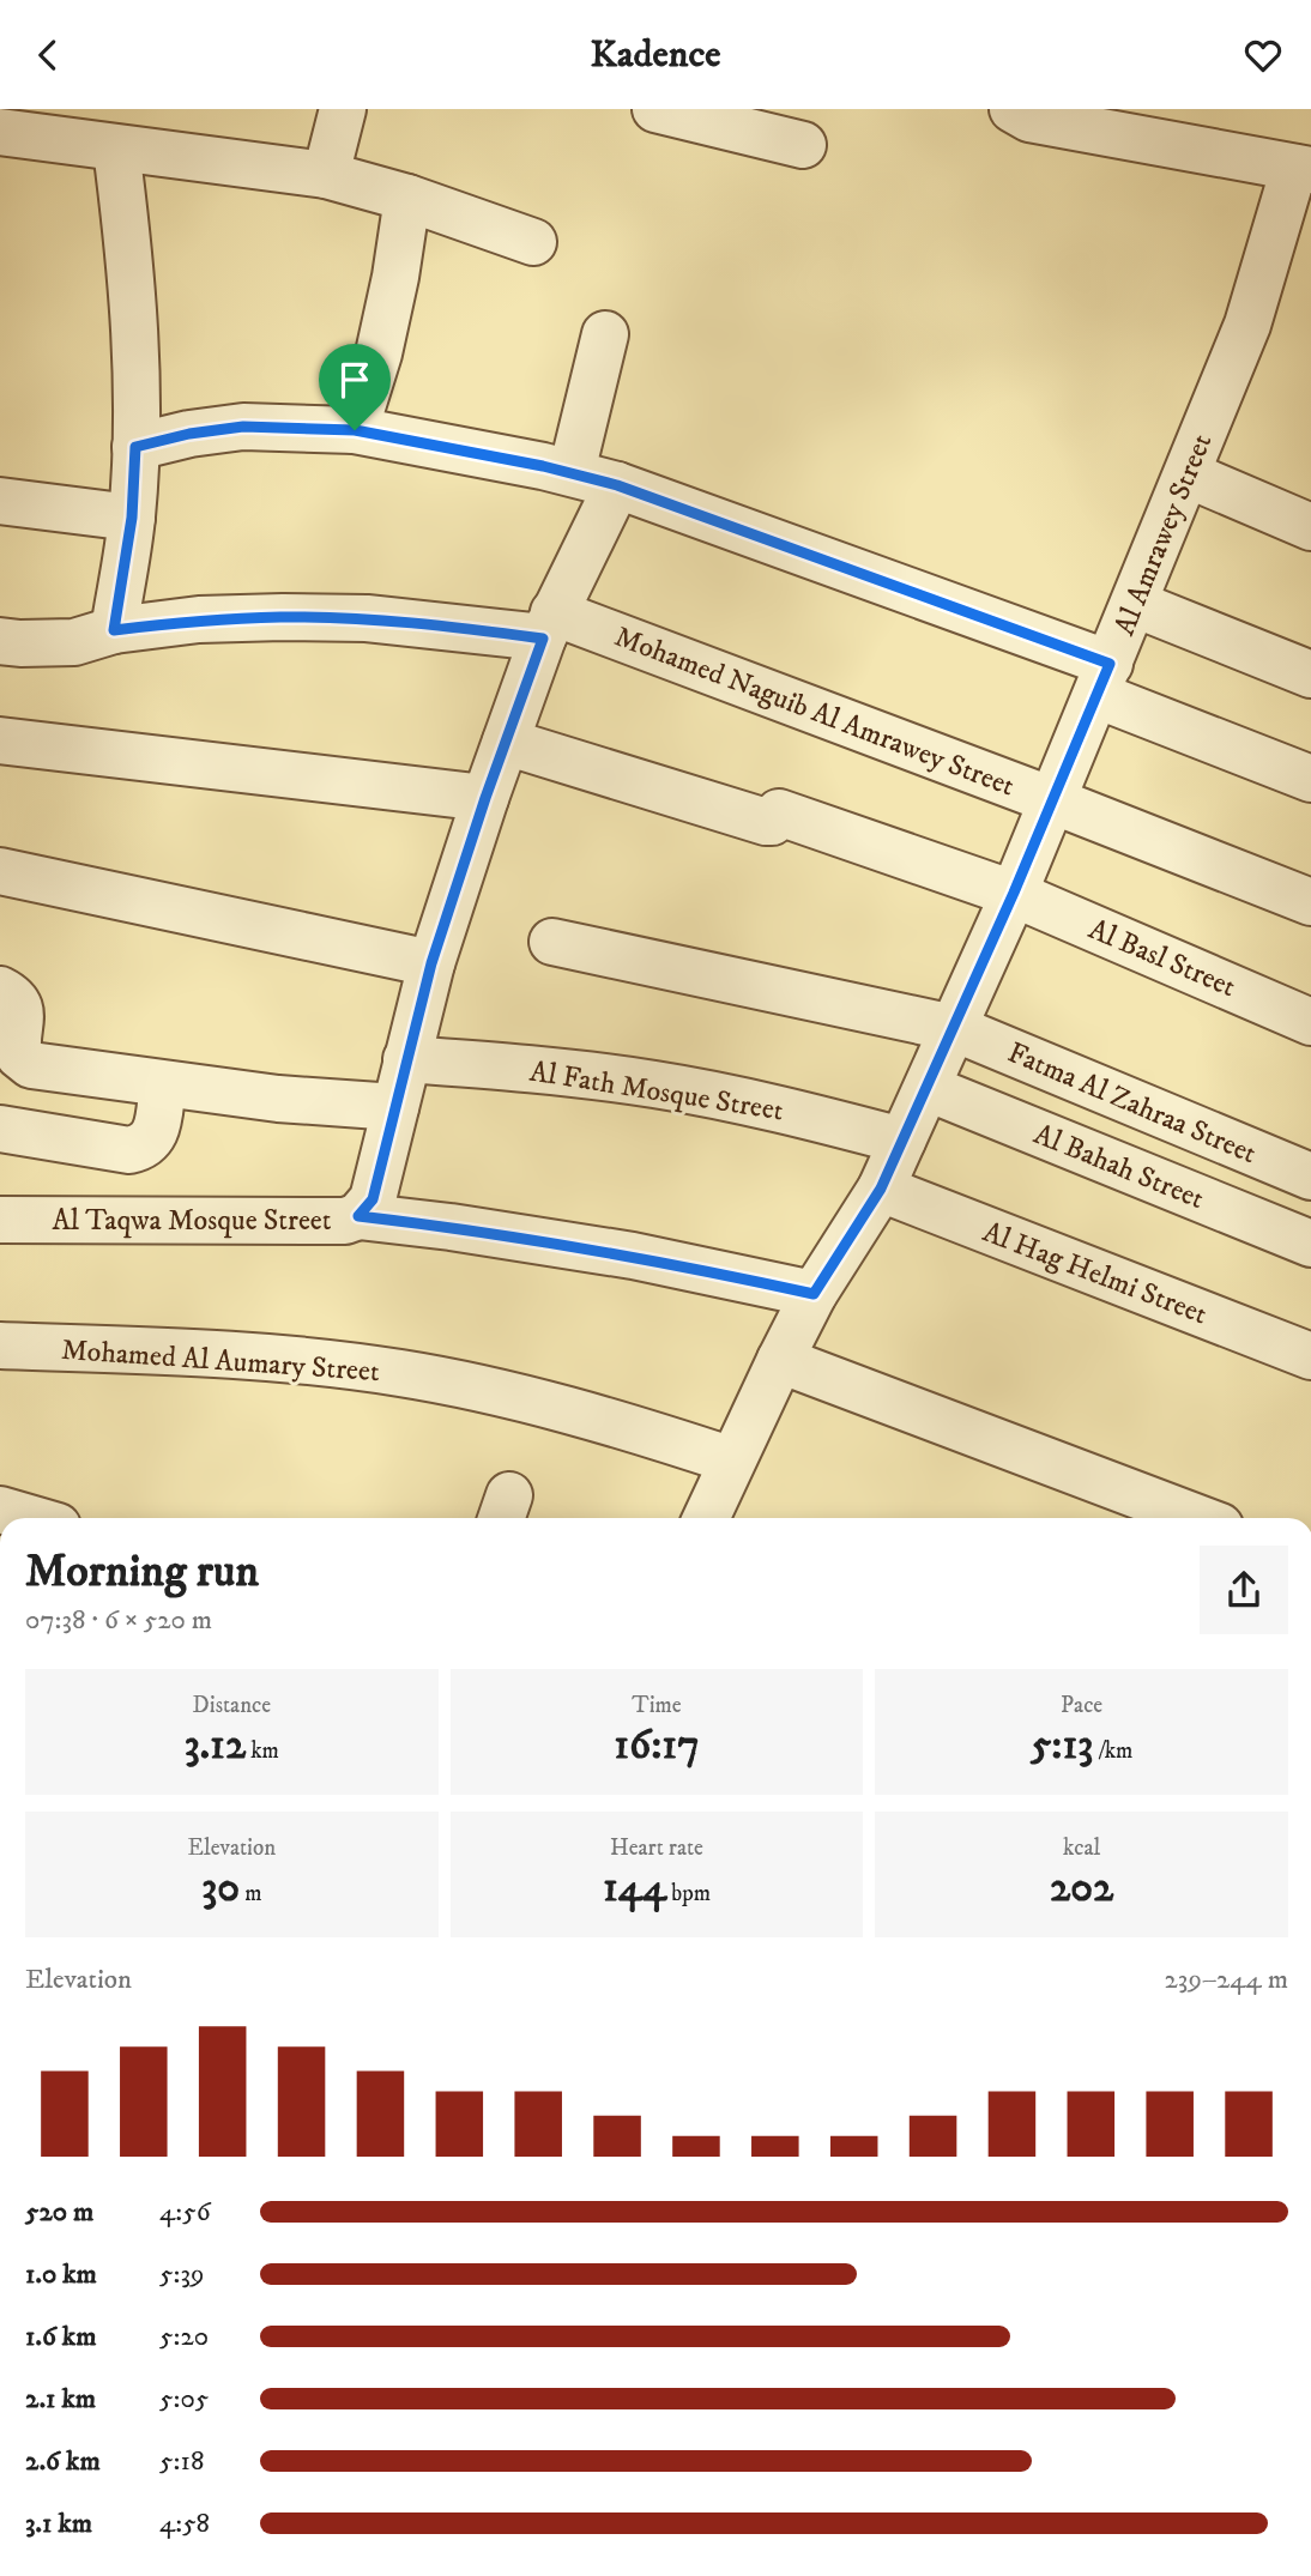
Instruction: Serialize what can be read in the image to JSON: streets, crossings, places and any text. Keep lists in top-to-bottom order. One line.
{"streets":{"street":["Al Amrawey Street","Mohamed Naguib Al Amrawey Street","Al Basl Street","Al Fath Mosque Street","Fatma Al Zahraa Street","Al Bahah Street","Al Taqwa Mosque Street","Al Hag Helmi Street","Mohamed Al Aumary Street"]},"crossings":[["Al Amrawey Street","Mohamed Naguib Al Amrawey Street"],["Al Amrawey Street","Al Basl Street"],["Al Amrawey Street","Al Fath Mosque Street"],["Al Amrawey Street","Fatma Al Zahraa Street"],["Al Amrawey Street","Al Bahah Street"],["Al Amrawey Street","Al Hag Helmi Street"],["Al Amrawey Street","Mohamed Al Aumary Street"],["Mohamed Naguib Al Amrawey Street","Al Taqwa Mosque Street"],["Al Basl Street","Al Taqwa Mosque Street"],["Al Fath Mosque Street","Al Taqwa Mosque Street"]],"page":{"header":"Kadence","heading":["Morning run","07:38 · 6 × 520 m"],"stats":[["Distance","3.12 km"],["Time","16:17"],["Pace","5:13 /km"],["Elevation","30 m"],["Heart rate","144 bpm"],["kcal","202"]],"chart":["Elevation","239–244 m"],"list":[{"name":"520 m","note":"4:56"},{"name":"1.0 km","note":"5:39"},{"name":"1.6 km","note":"5:20"},{"name":"2.1 km","note":"5:05"},{"name":"2.6 km","note":"5:18"},{"name":"3.1 km","note":"4:58"}]}}
